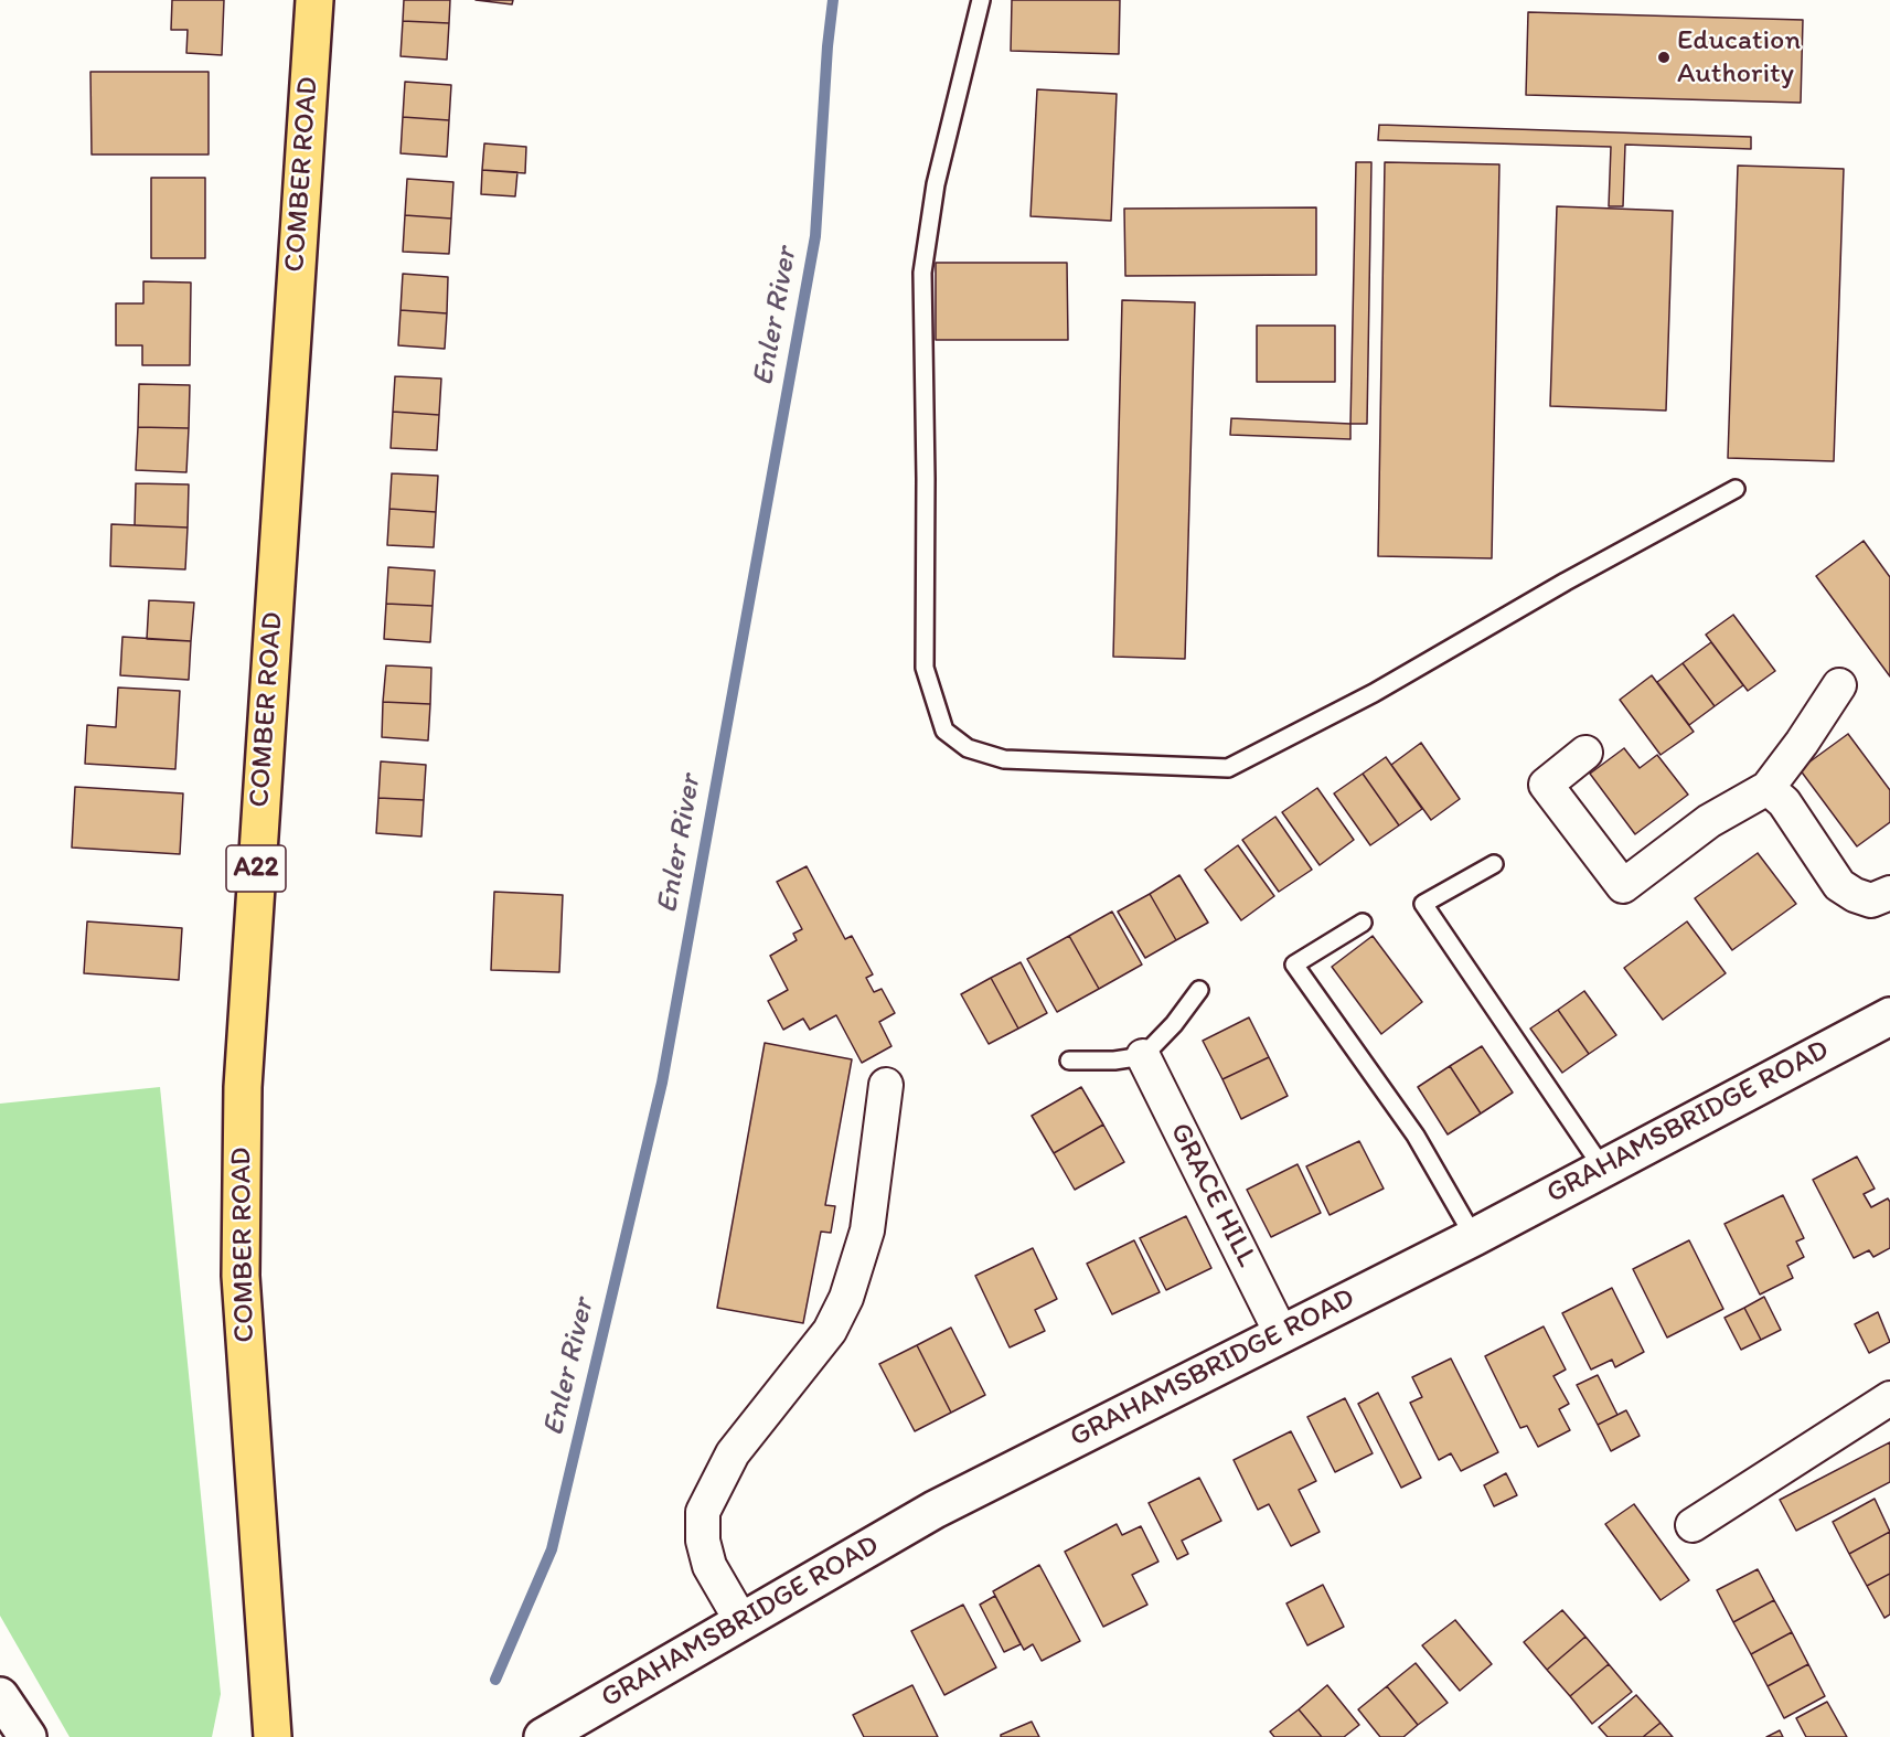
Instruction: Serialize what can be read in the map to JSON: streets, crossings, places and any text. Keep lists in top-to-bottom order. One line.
{"streets":{"highway":["COMBER ROAD","A22"],"street":["GRAHAMSBRIDGE ROAD","GRACE HILL"]},"crossings":[["GRAHAMSBRIDGE ROAD","GRACE HILL"]],"water":["Enler River"],"places":["Education Authority"]}
